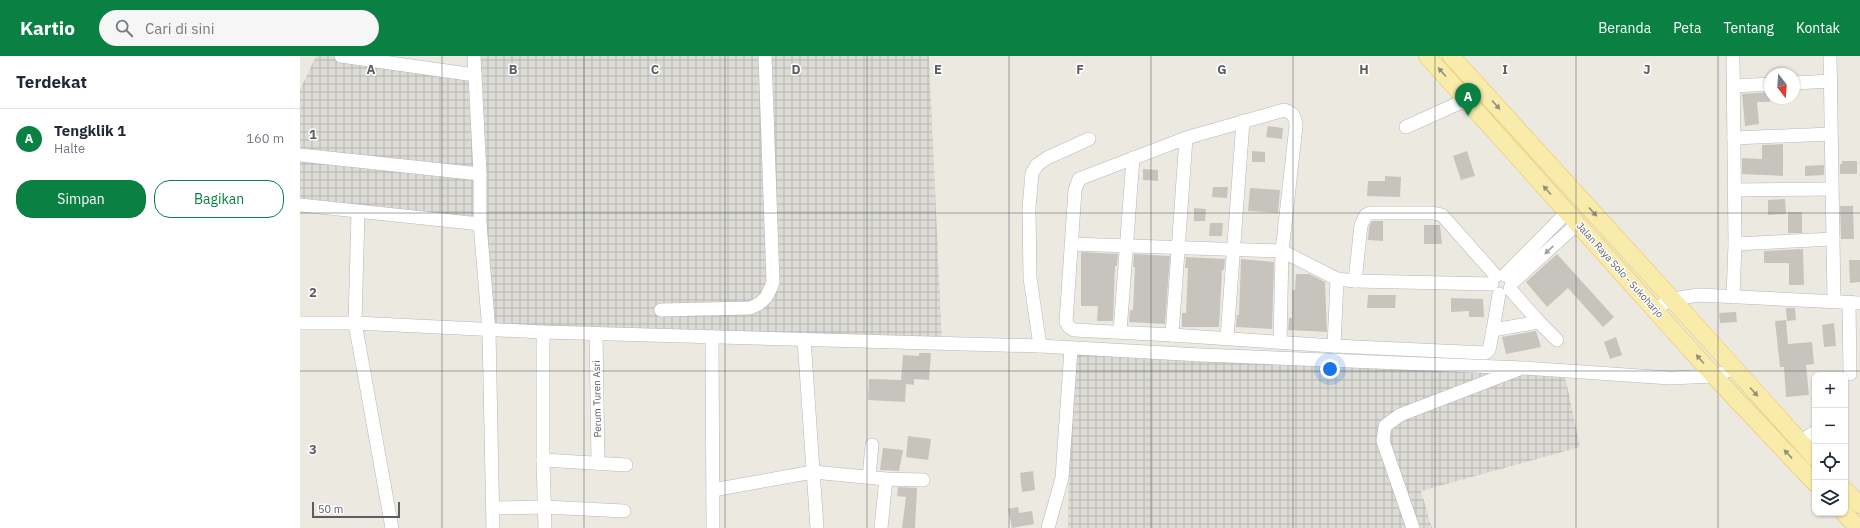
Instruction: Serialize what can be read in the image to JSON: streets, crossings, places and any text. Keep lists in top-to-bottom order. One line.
{"streets":{"main road":["Jalan Raya Solo - Sukoharjo"],"street":["Perum Turen Asri"]},"scale_bar":"50 m","north":"bottom","page":{"header":"Kartio","search":"Cari di sini","nav":["Beranda","Peta","Tentang","Kontak"],"heading":"Terdekat","pins":"A","list":[{"mark":"A","name":"Tengklik 1","note":"Halte","value":"160 m"}],"buttons":["Simpan","Bagikan"],"map_buttons":["+","−"],"scale":"50 m"},"grid":{"columns":["A","B","C","D","E","F","G","H","I","J"],"rows":["1","2","3"]}}
